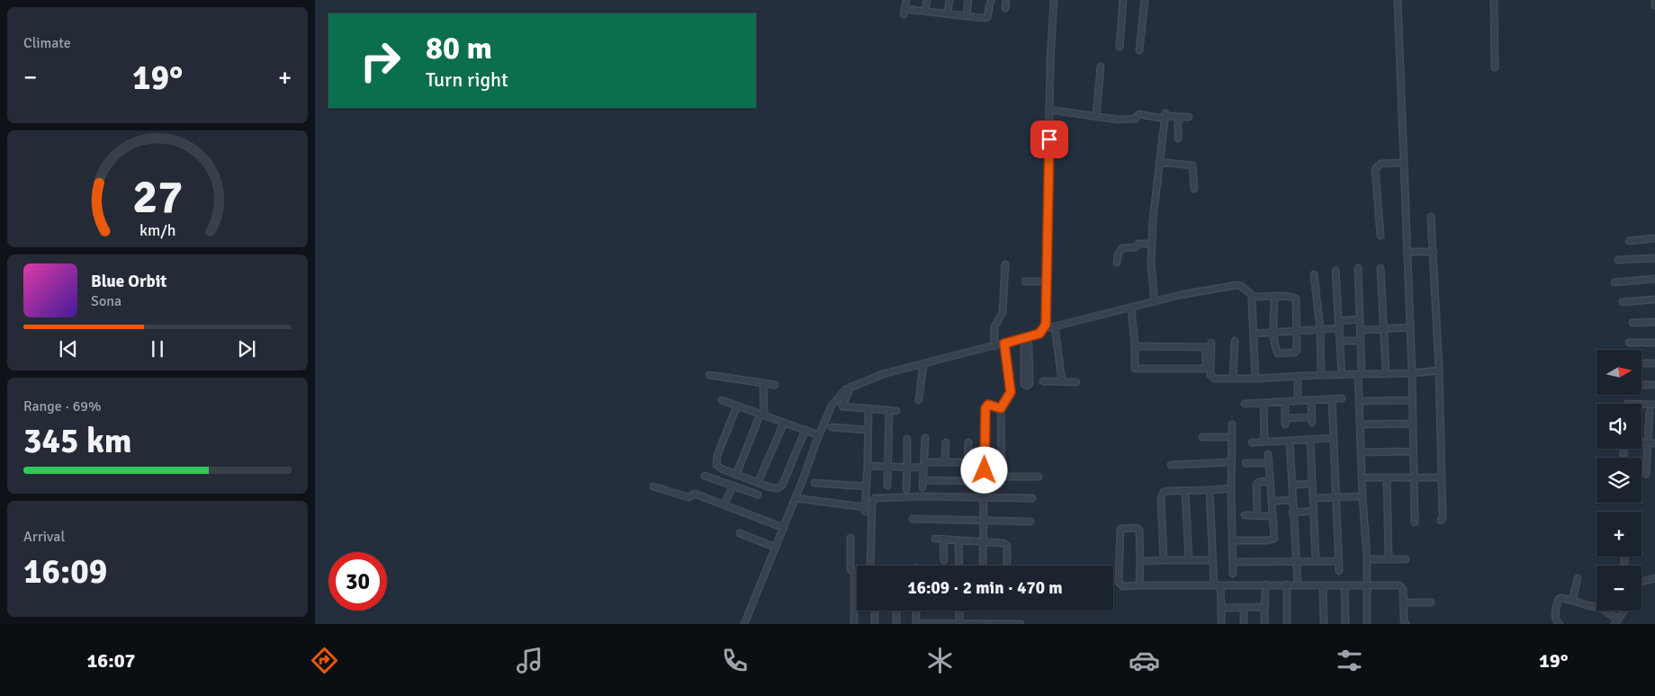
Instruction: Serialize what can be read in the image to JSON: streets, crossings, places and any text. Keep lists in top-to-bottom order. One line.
{"north":"right","page":{"tile":["Climate",["Range · 69%","345 km"],["Arrival","16:09"]],"turn":["80 m","Turn right"],"heat":["−","19°","+"],"song":["Blue Orbit","Sona"],"map_buttons":["+","−"],"limit":"30","trip":"16:09 · 2 min · 470 m","tabs":["16:07","19°"],"gauge":["27","km/h"]}}
